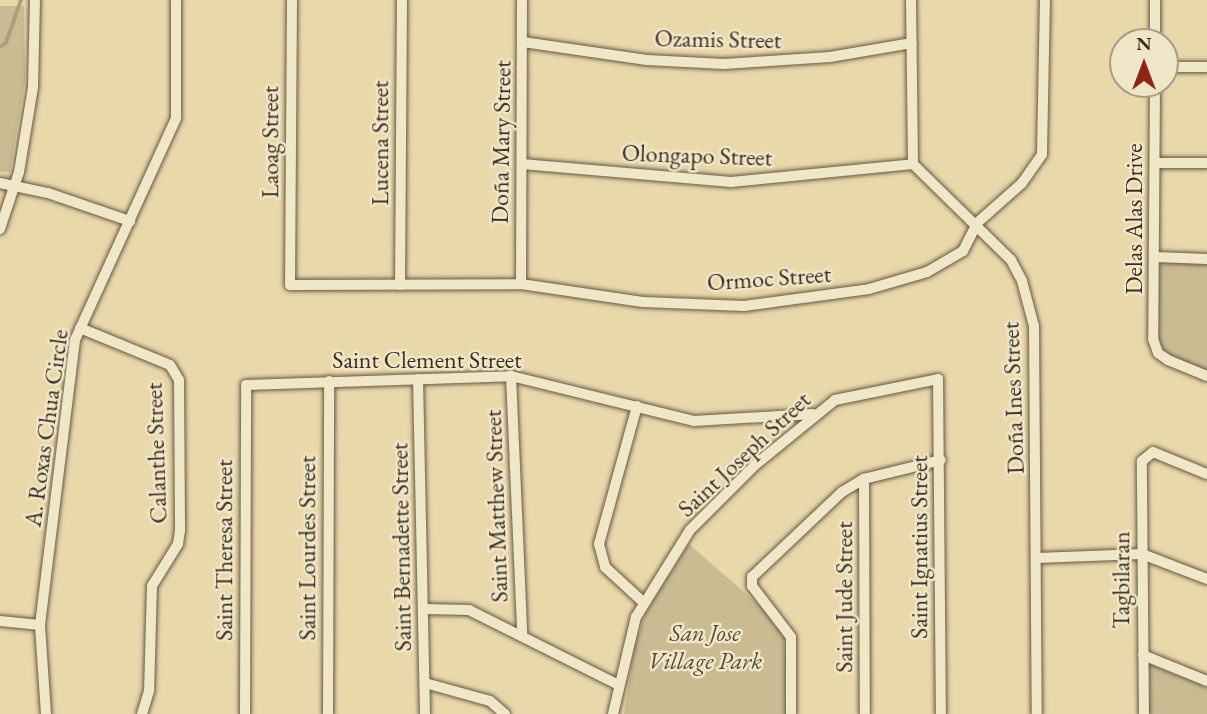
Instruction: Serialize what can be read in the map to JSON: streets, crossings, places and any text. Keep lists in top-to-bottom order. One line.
{"streets":{"street":["Ozamis Street","Laoag Street","Doña Mary Street","Lucena Street","Olongapo Street","Delas Alas Drive","Ormoc Street","Saint Clement Street","Doña Ines Street","A. Roxas Chua Circle","Calanthe Street","Saint Joseph Street","Saint Matthew Street","Saint Bernadette Street","Saint Ignatius Street","Saint Lourdes Street","Saint Theresa Street","Tagbilaran","Saint Jude Street"]},"crossings":[["Ozamis Street","Doña Mary Street"],["Laoag Street","Ormoc Street"],["Doña Mary Street","Olongapo Street"],["Doña Mary Street","Ormoc Street"],["Lucena Street","Ormoc Street"],["Olongapo Street","Doña Ines Street"],["Ormoc Street","Doña Ines Street"],["Saint Clement Street","Saint Joseph Street"],["Saint Clement Street","Saint Matthew Street"],["Saint Clement Street","Saint Bernadette Street"],["Saint Clement Street","Saint Lourdes Street"],["Saint Clement Street","Saint Theresa Street"],["A. Roxas Chua Circle","Calanthe Street"],["Saint Joseph Street","Saint Ignatius Street"]],"parks":["San Jose Village Park"],"north":"top"}
